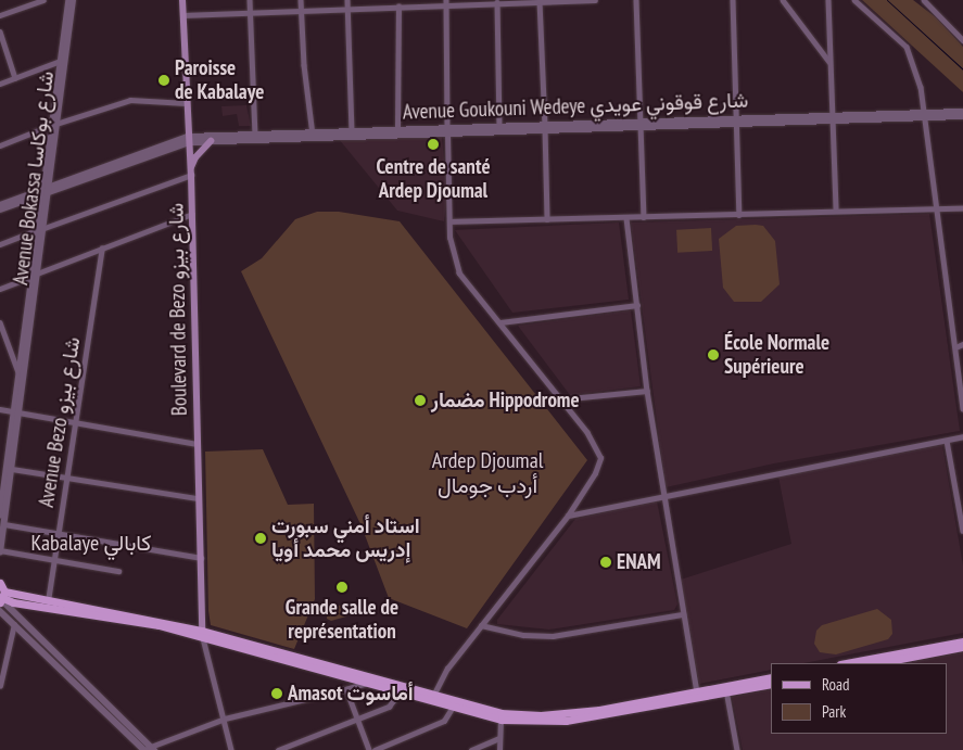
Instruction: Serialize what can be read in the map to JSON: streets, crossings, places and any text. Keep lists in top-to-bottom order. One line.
{"streets":{"main road":["Boulevard de Bezo شارع بيزو"],"street":["Avenue Goukouni Wedeye شارع قوقوني عويدي","Avenue Bokassa شارع بوكاسا","Avenue Bezo شارع بيزو"]},"crossings":[["Avenue Goukouni Wedeye شارع قوقوني عويدي","Boulevard de Bezo شارع بيزو"]],"districts":["Ardep Djoumal أردب جومال","Kabalaye كابالي"],"places":["Paroisse de Kabalaye","Centre de santé Ardep Djoumal","École Normale Supérieure","مضمار Hippodrome","استاد أمني سبورت إدريس محمد أويا","ENAM","Grande salle de représentation","Amasot أماسوت"],"legend":["Road","Park"]}
